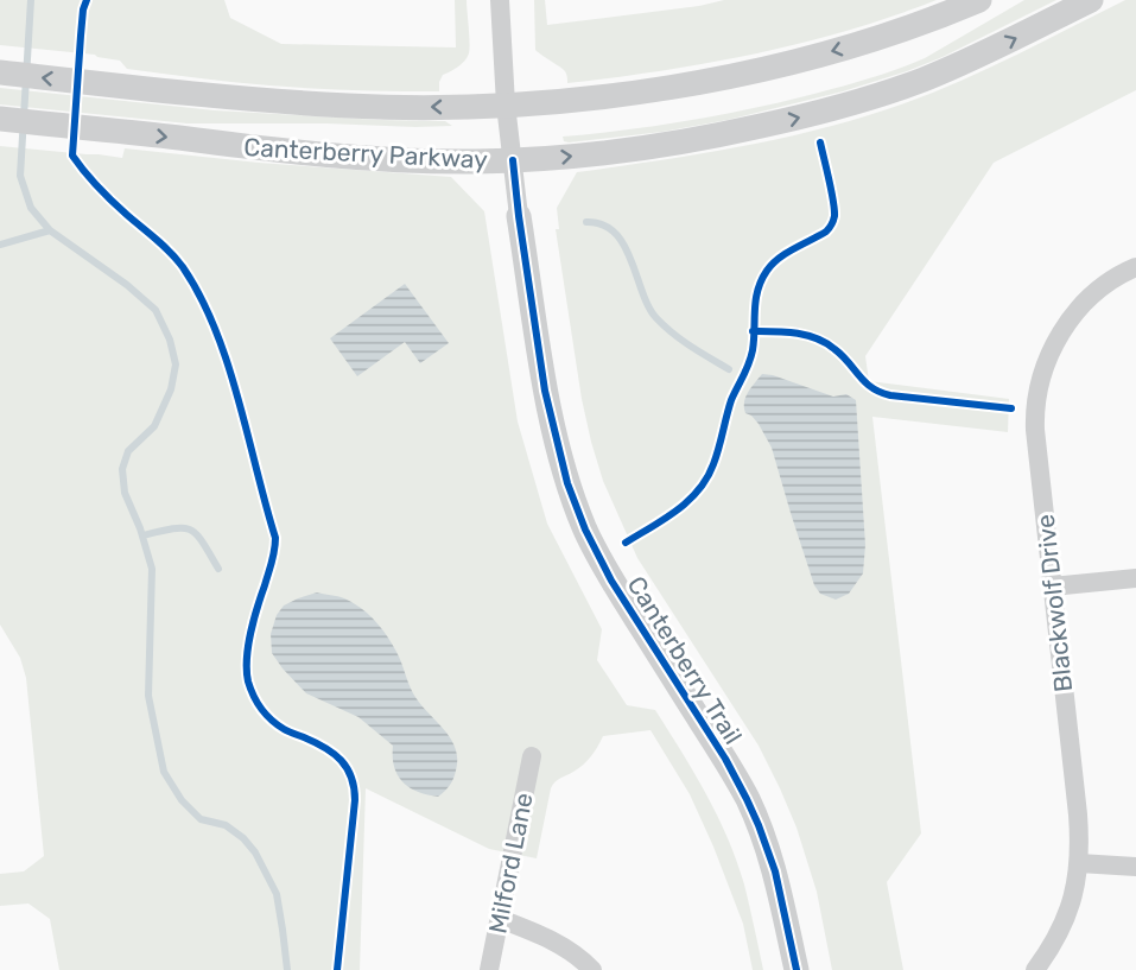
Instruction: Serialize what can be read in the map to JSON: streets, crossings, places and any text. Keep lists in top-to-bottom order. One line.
{"streets":{"street":["Canterberry Parkway","Blackwolf Drive","Canterberry Trail","Milford Lane"]},"crossings":[["Canterberry Parkway","Canterberry Trail"]]}
